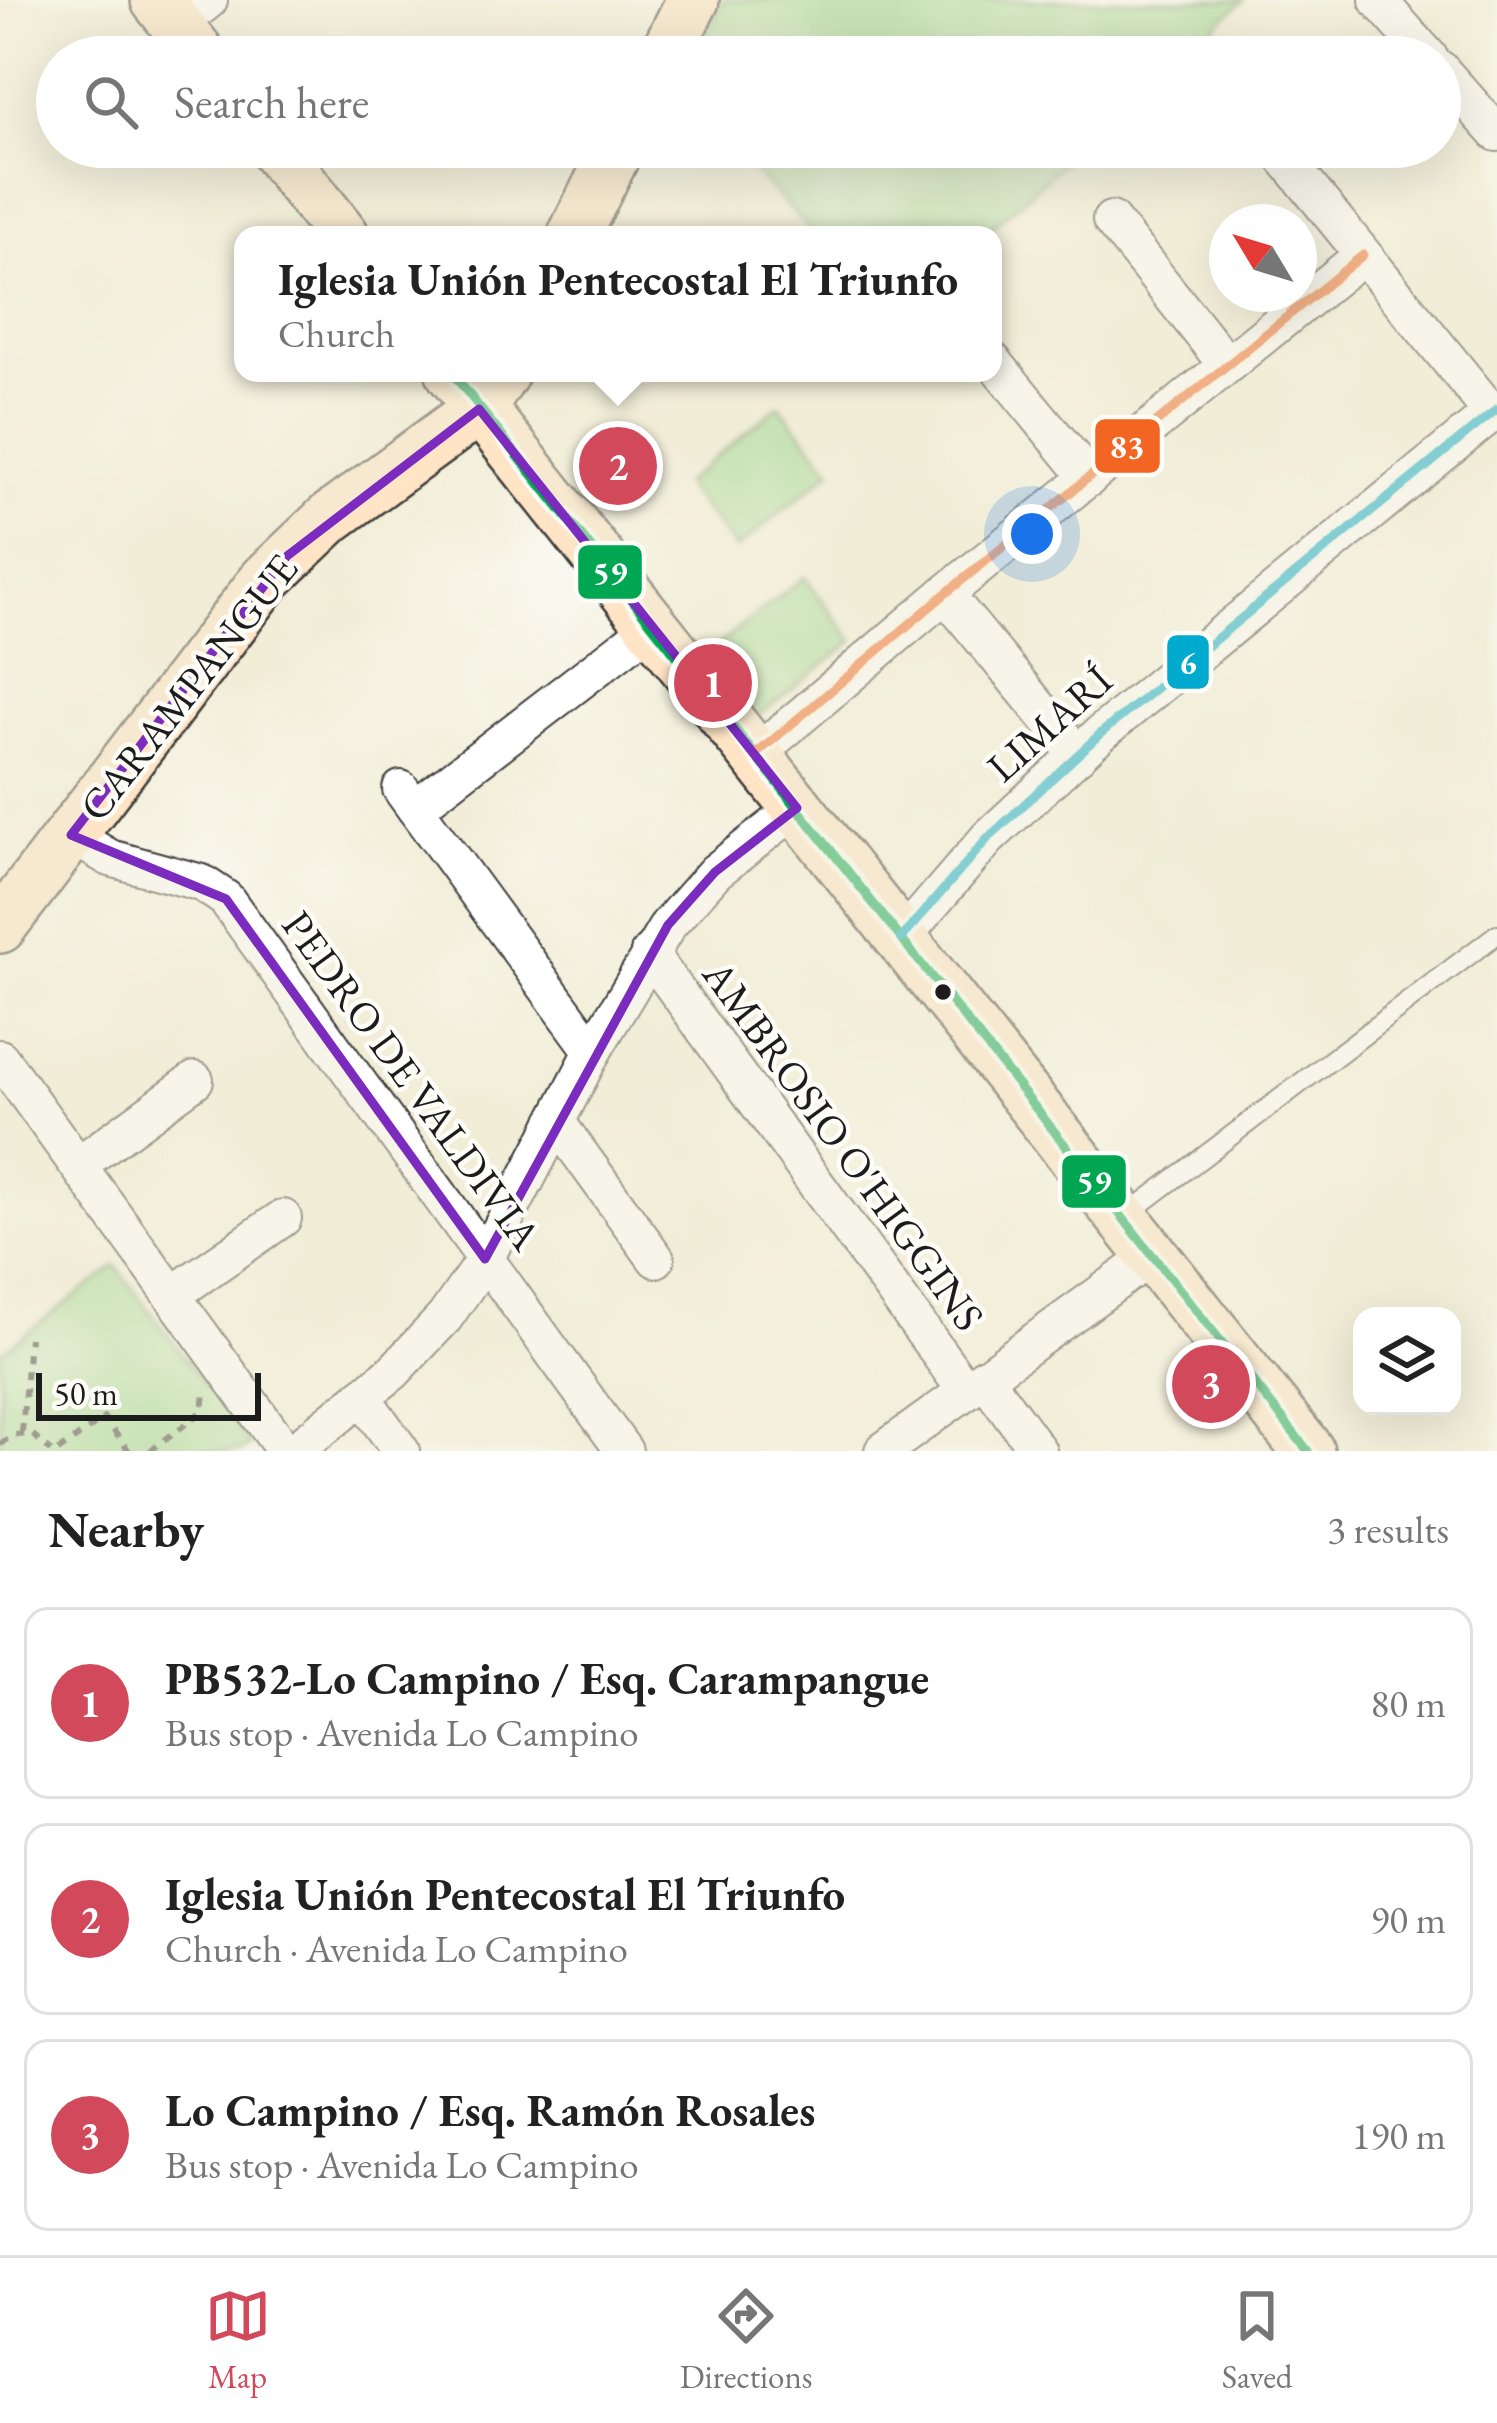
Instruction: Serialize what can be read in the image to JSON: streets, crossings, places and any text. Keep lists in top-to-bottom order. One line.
{"streets":{"main road":["CARAMPANGUE"],"street":["LIMARÍ","PEDRO DE VALDIVIA","AMBROSIO O'HIGGINS"]},"crossings":[["CARAMPANGUE","PEDRO DE VALDIVIA"]],"lines":["transit line 83","transit line 59","transit line 6"],"scale_bar":"50 m","north":"top left","page":{"search":"Search here","popup":["Iglesia Unión Pentecostal El Triunfo","Church"],"pins":["2","1","3"],"scale":"50 m","heading":["Nearby","3 results"],"list":[{"mark":"1","name":"PB532-Lo Campino / Esq. Carampangue","note":"Bus stop · Avenida Lo Campino","value":"80 m"},{"mark":"2","name":"Iglesia Unión Pentecostal El Triunfo","note":"Church · Avenida Lo Campino","value":"90 m"},{"mark":"3","name":"Lo Campino / Esq. Ramón Rosales","note":"Bus stop · Avenida Lo Campino","value":"190 m"}],"nav":["Map","Directions","Saved"]}}
